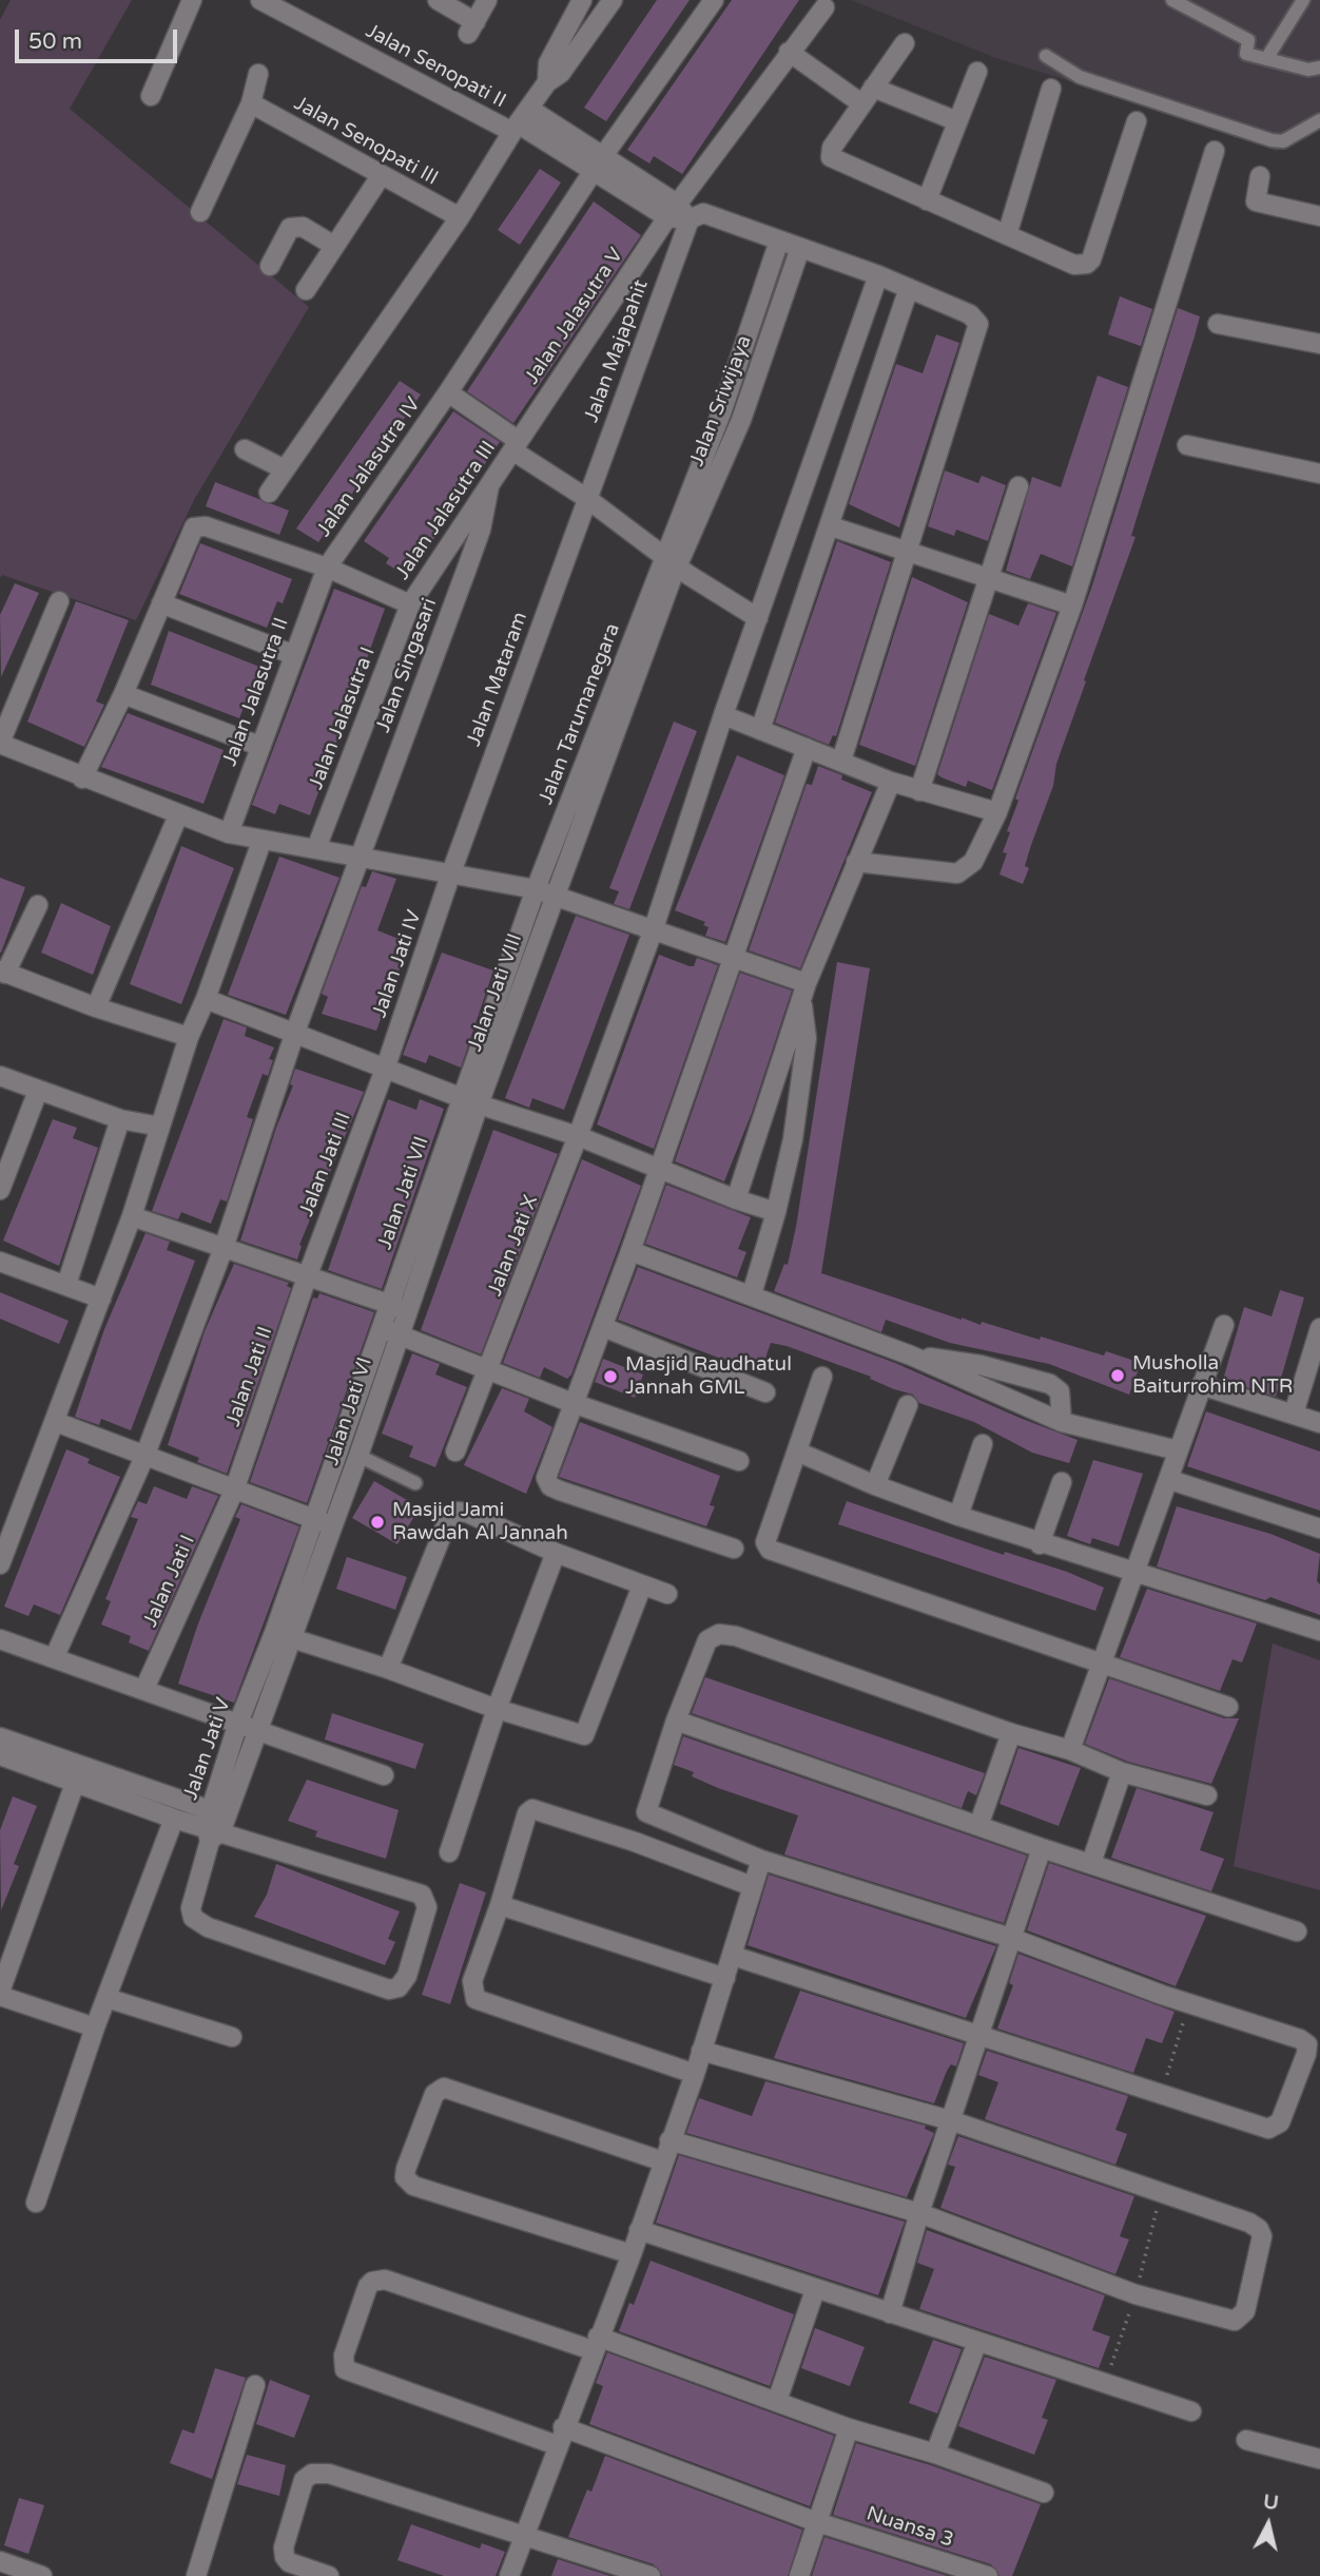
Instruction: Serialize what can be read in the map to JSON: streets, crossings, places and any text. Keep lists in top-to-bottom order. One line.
{"streets":{"street":["Jalan Senopati II","Jalan Senopati III","Jalan Jalasutra V","Jalan Majapahit","Jalan Sriwijaya","Jalan Jalasutra IV","Jalan Jalasutra III","Jalan Singasari","Jalan Mataram","Jalan Jalasutra II","Jalan Tarumanegara","Jalan Jalasutra I","Jalan Jati IV","Jalan Jati VIII","Jalan Jati III","Jalan Jati VII","Jalan Jati X","Jalan Jati II","Jalan Jati VI","Jalan Jati I","Jalan Jati V","Nuansa 3"]},"crossings":[["Jalan Senopati II","Jalan Jalasutra V"],["Jalan Senopati II","Jalan Majapahit"],["Jalan Senopati II","Jalan Jalasutra IV"],["Jalan Jalasutra V","Jalan Jalasutra III"],["Jalan Majapahit","Jalan Mataram"],["Jalan Sriwijaya","Jalan Tarumanegara"],["Jalan Jalasutra IV","Jalan Jalasutra II"],["Jalan Jalasutra III","Jalan Singasari"],["Jalan Jalasutra III","Jalan Jalasutra I"],["Jalan Mataram","Jalan Jati IV"],["Jalan Tarumanegara","Jalan Jati VIII"],["Jalan Jati IV","Jalan Jati III"],["Jalan Jati VIII","Jalan Jati VII"],["Jalan Jati III","Jalan Jati II"],["Jalan Jati VII","Jalan Jati VI"],["Jalan Jati II","Jalan Jati I"],["Jalan Jati VI","Jalan Jati V"]],"places":["Musholla Baiturrohim NTR","Masjid Raudhatul Jannah GML","Masjid Jami Rawdah Al Jannah"],"scale_bar":"50 m","north":"top"}
